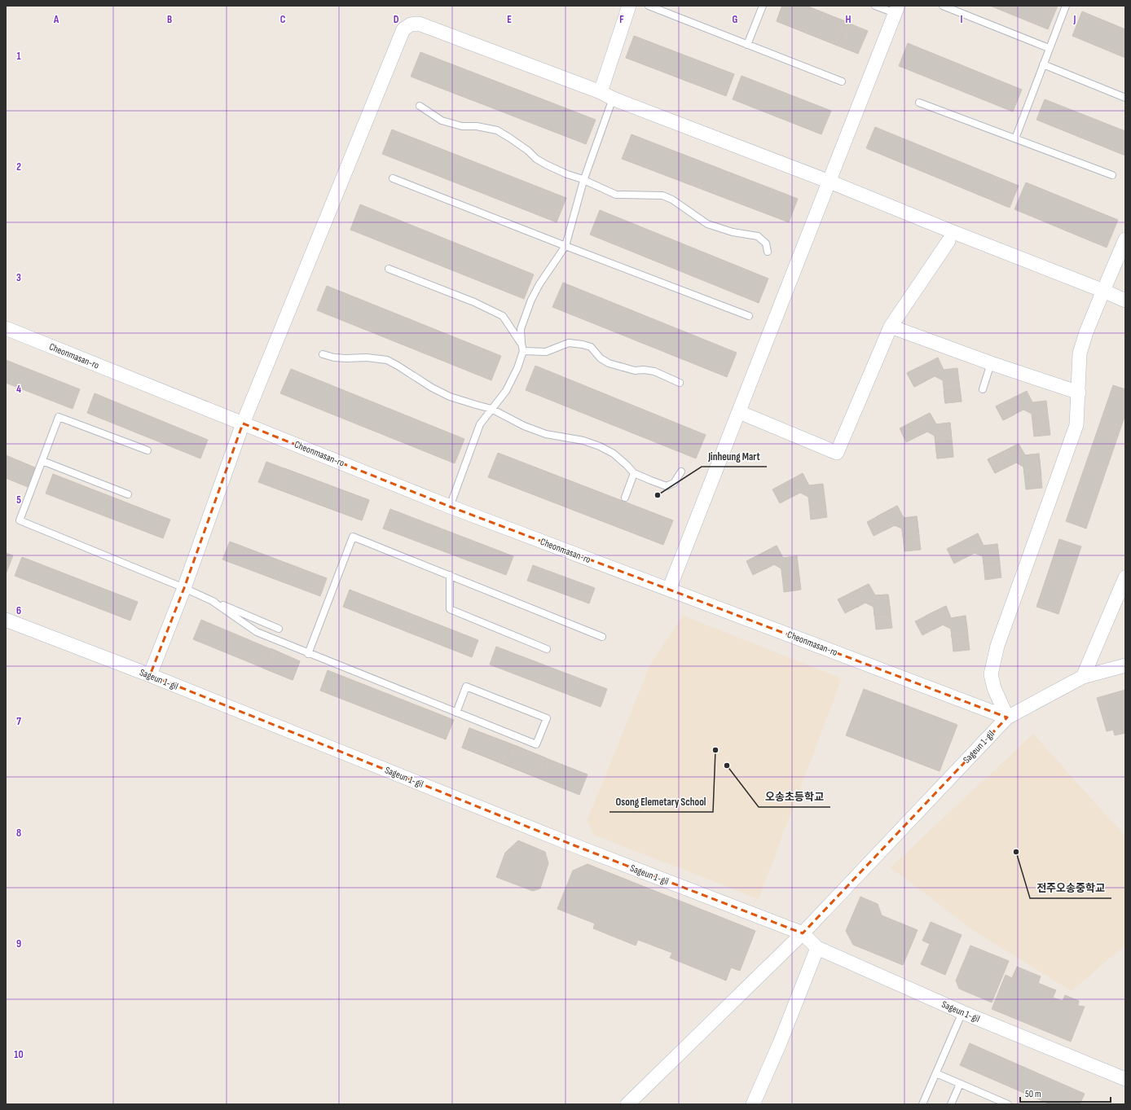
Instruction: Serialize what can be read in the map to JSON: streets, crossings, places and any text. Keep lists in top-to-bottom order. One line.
{"streets":{"street":["Cheonmasan-ro","Sageun 1-gil"]},"crossings":[["Cheonmasan-ro","Sageun 1-gil"]],"places":["Jinheung Mart","Osong Elemetary School","오송초등학교","전주오송중학교"],"scale_bar":"50 m","grid":{"columns":["A","B","C","D","E","F","G","H","I","J"],"rows":["1","2","3","4","5","6","7","8","9","10"]}}
